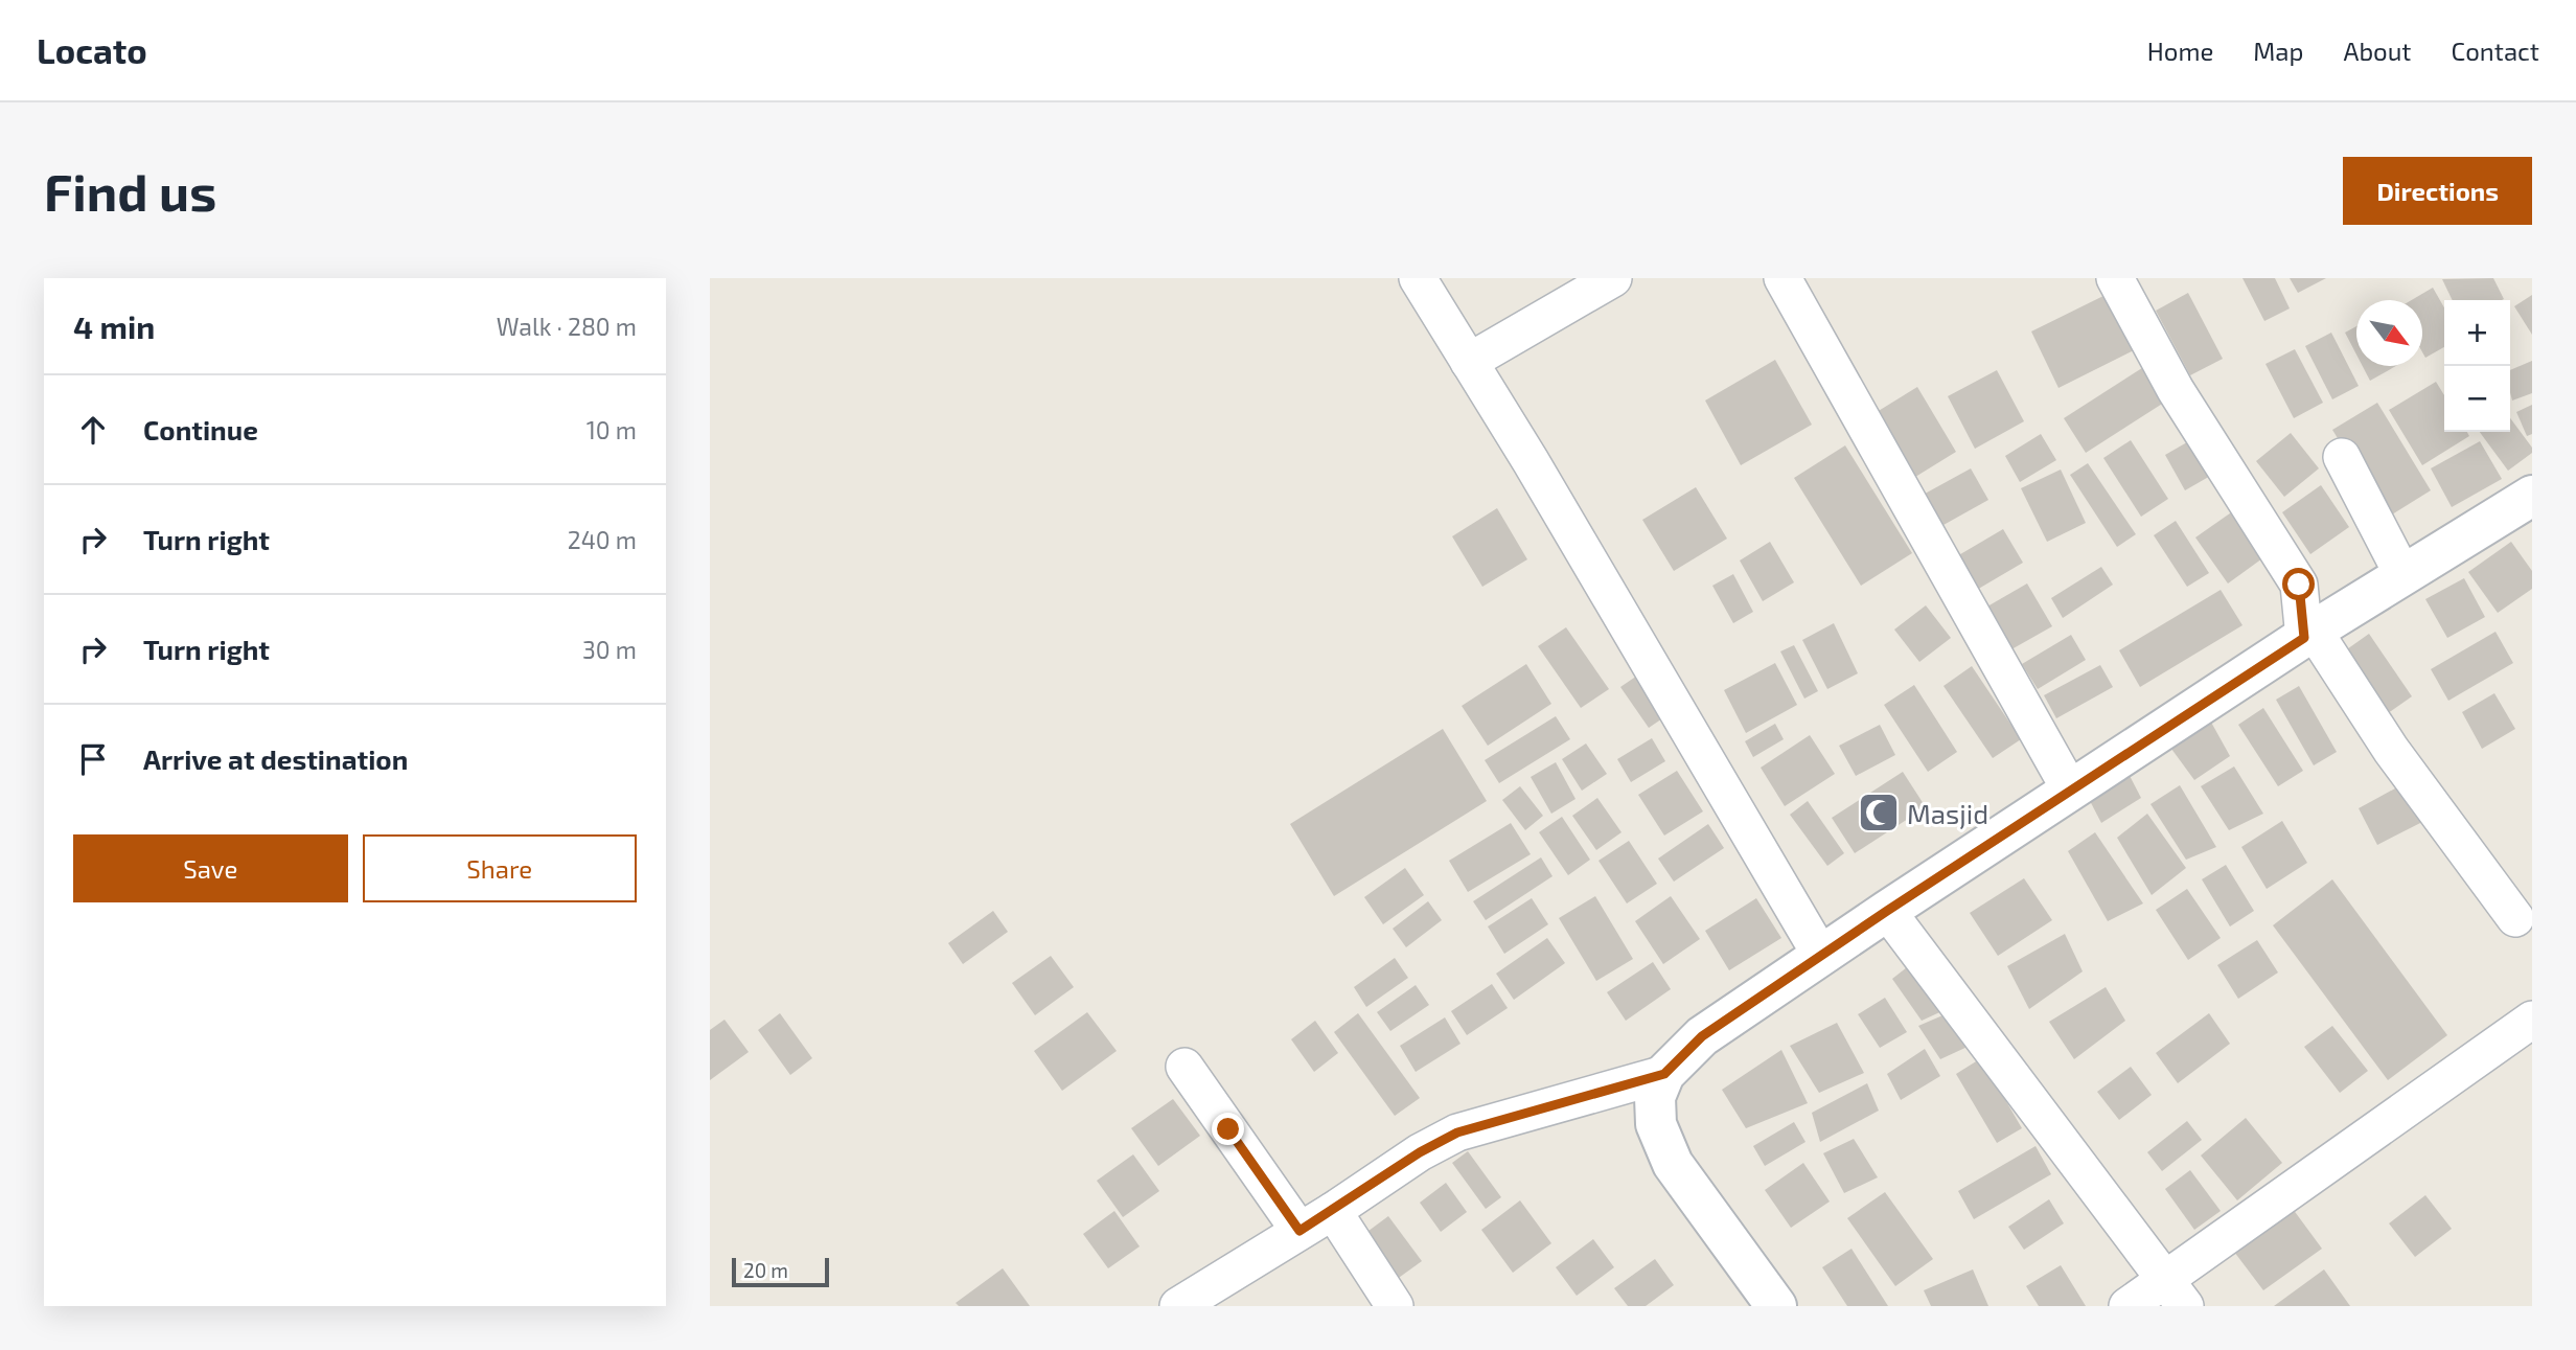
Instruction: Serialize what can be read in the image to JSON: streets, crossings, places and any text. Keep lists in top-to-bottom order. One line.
{"places":{"mosque":["Masjid"]},"scale_bar":"20 m","north":"bottom right","page":{"header":"Locato","nav":["Home","Map","About","Contact"],"buttons":["Directions",["Save","Share"]],"title":"Find us","heading":["4 min","Walk · 280 m"],"map_buttons":["+","−"],"list":[["Continue","10 m"],["Turn right","240 m"],["Turn right","30 m"],"Arrive at destination"],"scale":"20 m"}}
